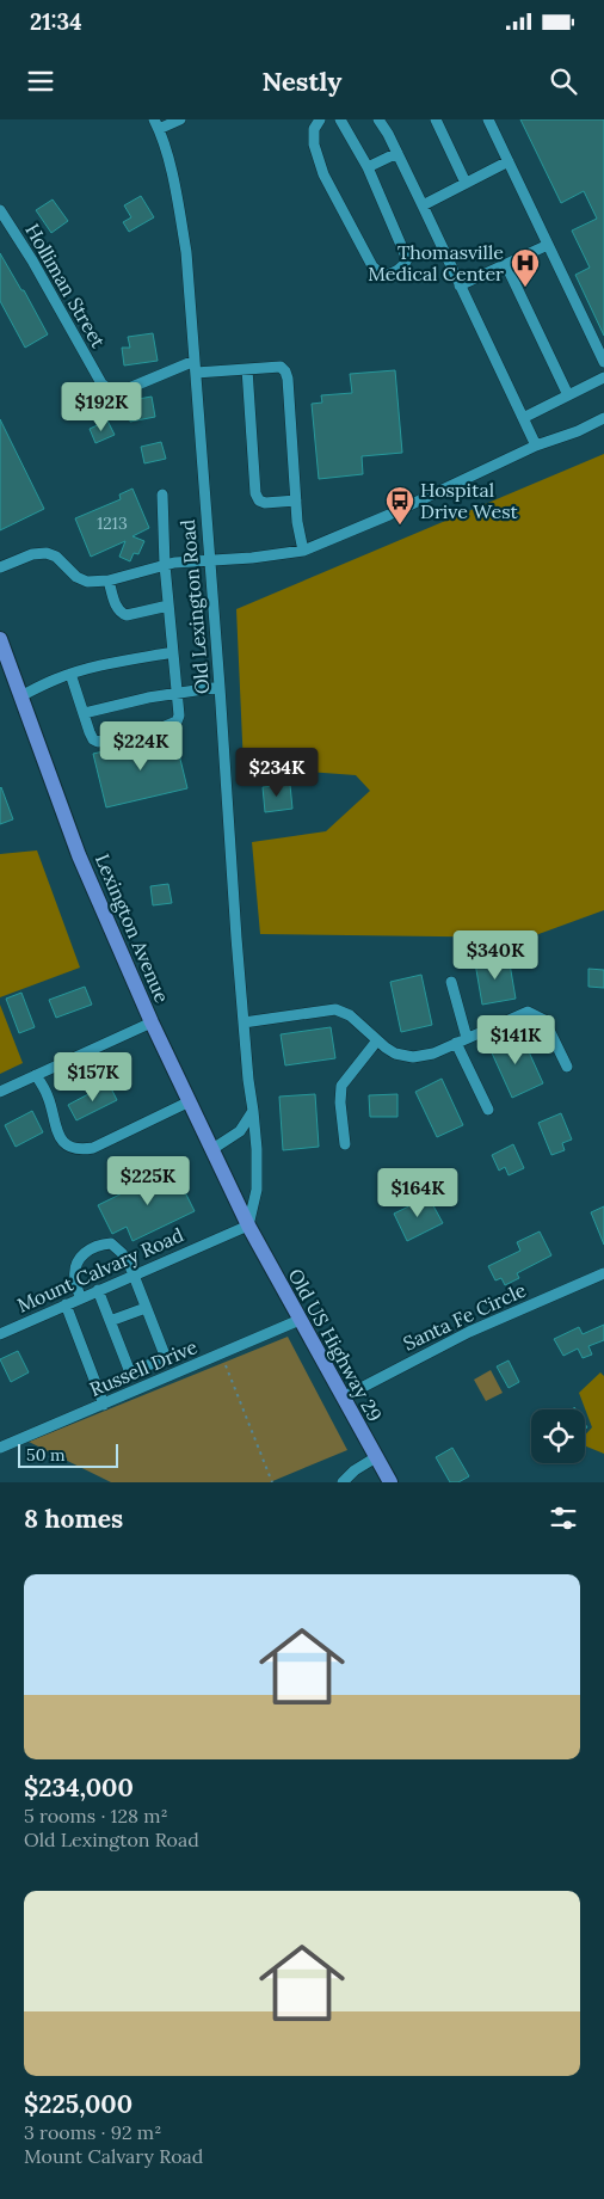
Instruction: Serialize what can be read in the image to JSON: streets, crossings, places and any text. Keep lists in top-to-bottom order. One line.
{"streets":{"main road":["Lexington Avenue","Old US Highway 29"],"street":["Holliman Street","Old Lexington Road","Mount Calvary Road","Santa Fe Circle","Russell Drive"]},"crossings":[["Holliman Street","Old Lexington Road"],["Old Lexington Road","Lexington Avenue"],["Old Lexington Road","Mount Calvary Road"],["Old Lexington Road","Old US Highway 29"],["Lexington Avenue","Mount Calvary Road"],["Lexington Avenue","Old US Highway 29"],["Mount Calvary Road","Old US Highway 29"],["Santa Fe Circle","Old US Highway 29"],["Old US Highway 29","Russell Drive"]],"places":{"hospital":["Thomasville Medical Center"],"bus stop":["Hospital Drive West"]},"house_numbers":["1213"],"scale_bar":"50 m","page":{"status":"21:34","header":"Nestly","price":["$192K","$224K","$234K","$340K","$141K","$157K","$225K","$164K"],"scale":"50 m","heading":"8 homes","list":[{"name":"$234,000","note":"5 rooms · 128 m² · Old Lexington Road"},{"name":"$225,000","note":"3 rooms · 92 m² · Mount Calvary Road"}]}}
